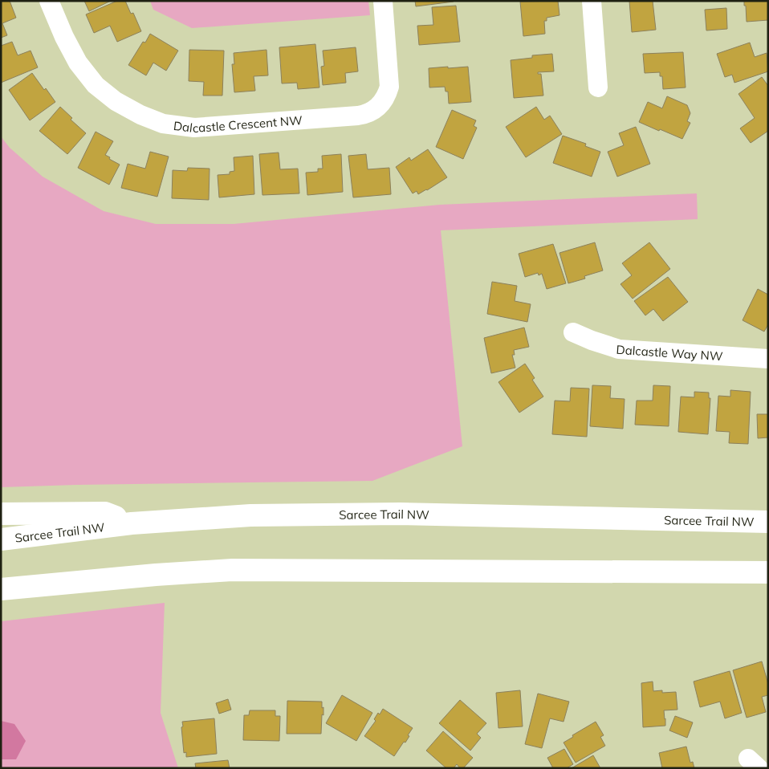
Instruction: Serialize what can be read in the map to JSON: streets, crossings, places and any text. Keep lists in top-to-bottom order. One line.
{"streets":{"main road":["Sarcee Trail NW"],"street":["Dalcastle Crescent NW","Dalcastle Way NW"]}}
